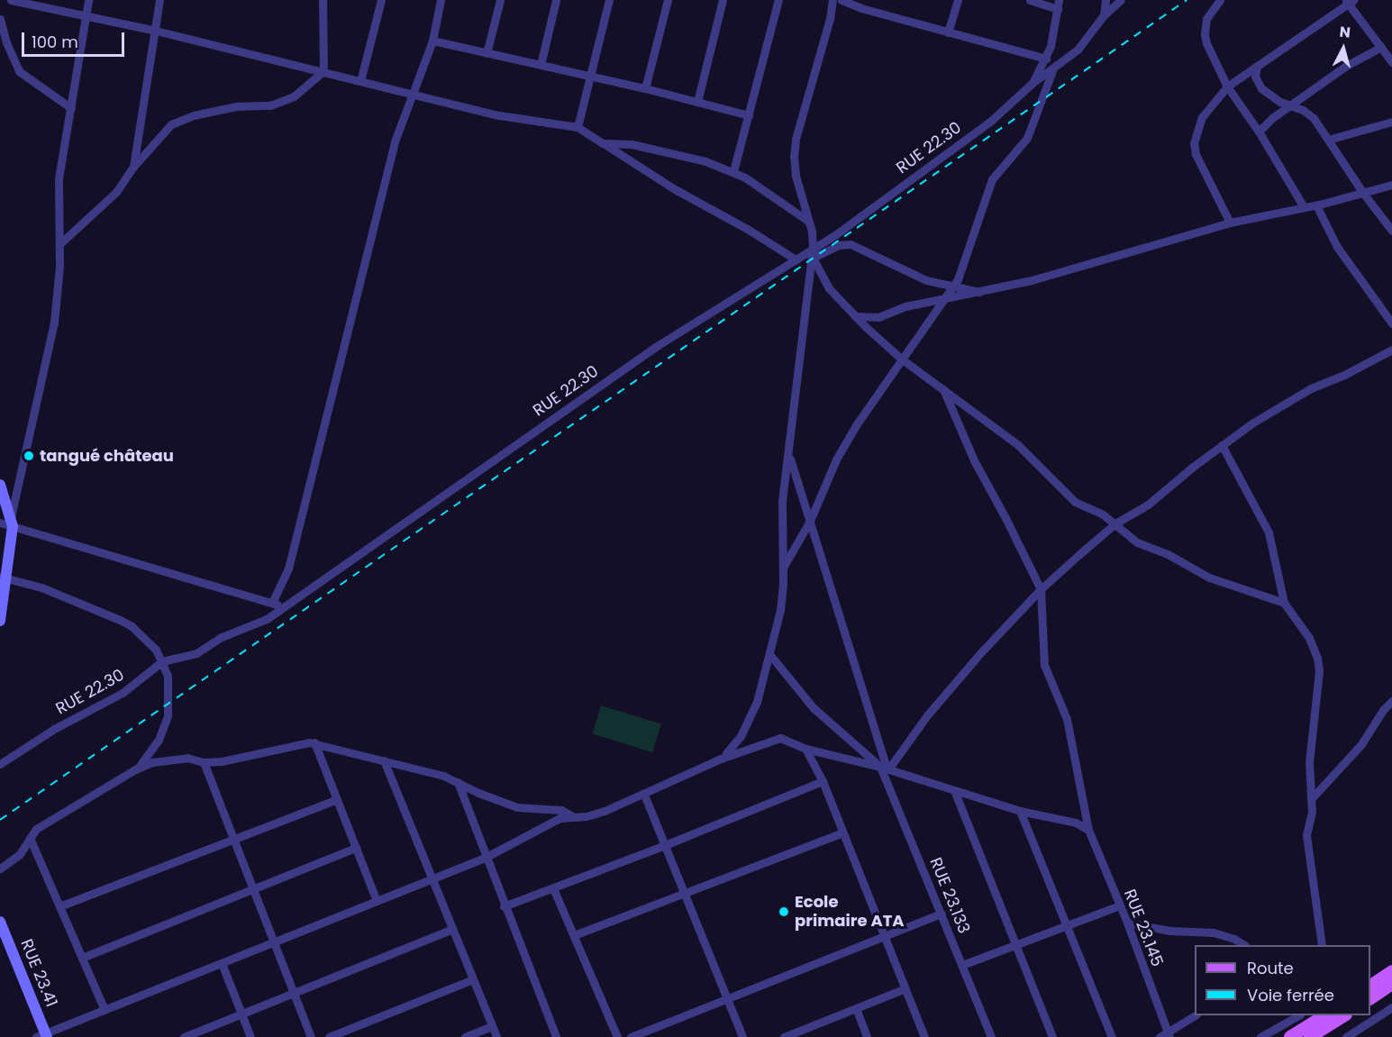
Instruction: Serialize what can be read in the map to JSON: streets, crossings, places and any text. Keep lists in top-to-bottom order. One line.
{"streets":{"street":["RUE 22.30","RUE 23.133","RUE 23.145","RUE 23.41"]},"places":["tangué château","Ecole primaire ATA"],"legend":["Route","Voie ferrée"],"scale_bar":"100 m","north":"top"}
